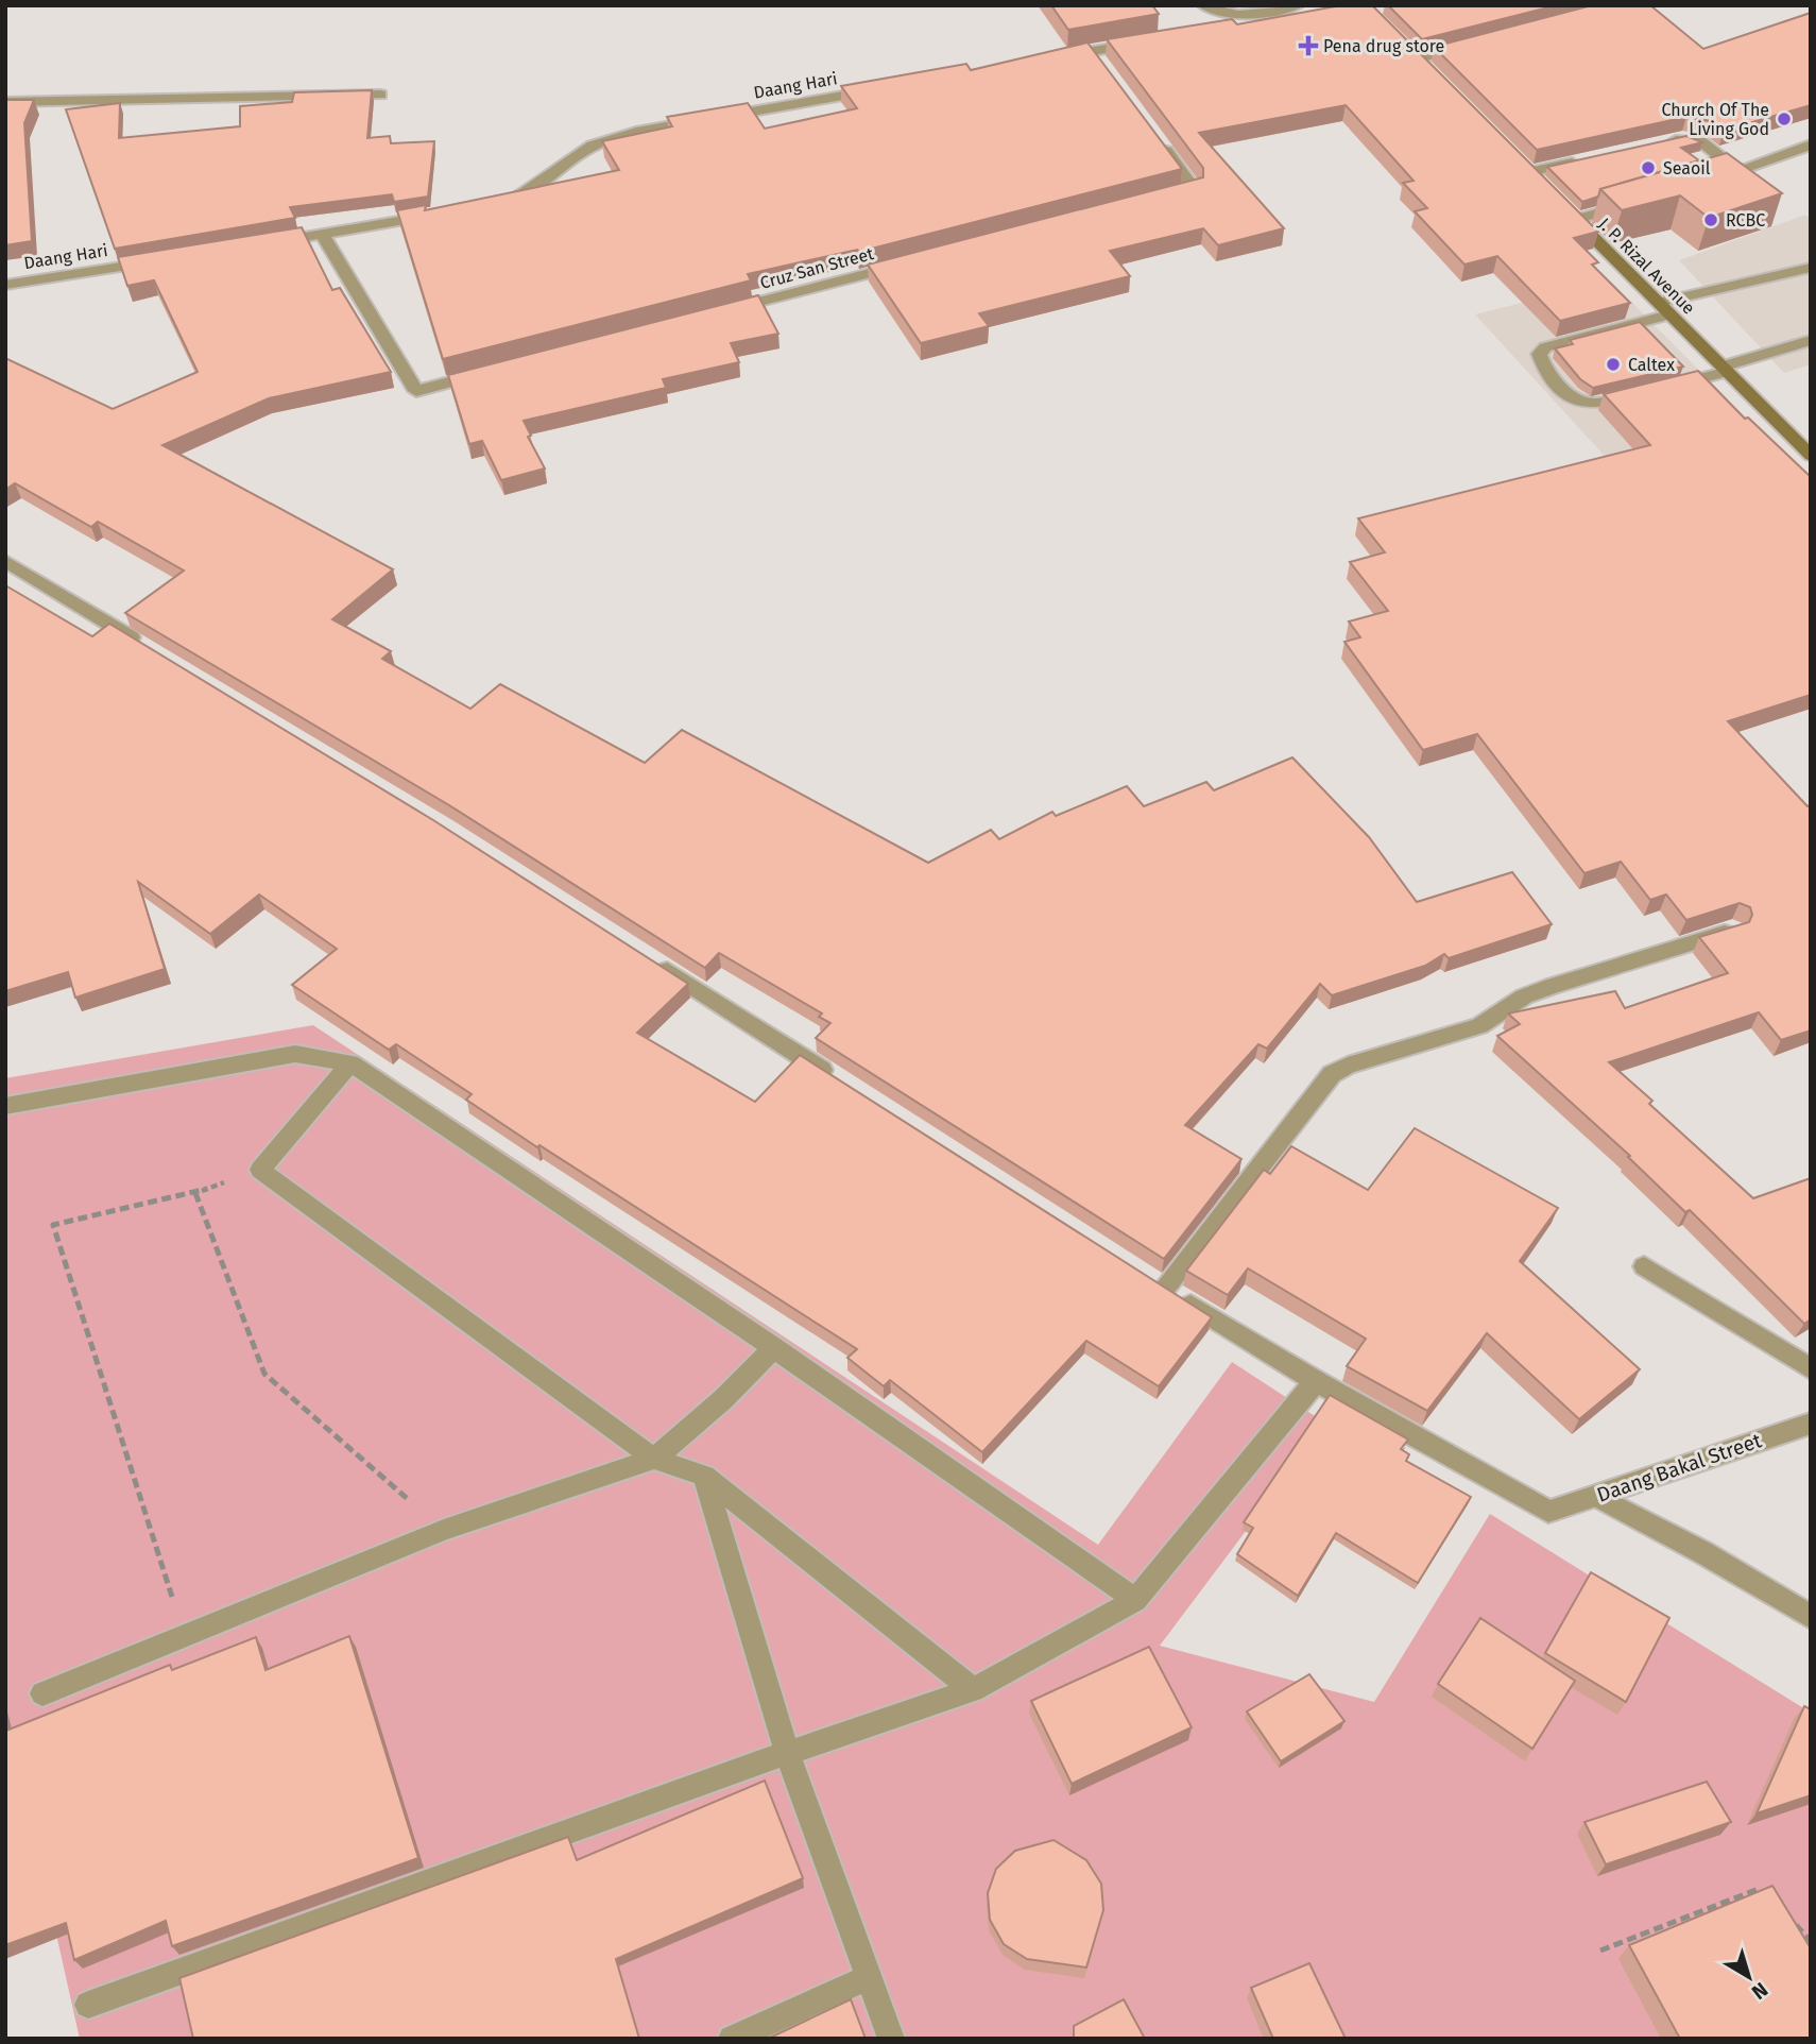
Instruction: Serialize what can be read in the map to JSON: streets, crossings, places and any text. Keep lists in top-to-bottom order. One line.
{"streets":{"main road":["J. P. Rizal Avenue"],"street":["Daang Hari","Cruz San Street","Daang Bakal Street"]},"places":{"health":["Pena drug store"],"other":["Church Of The Living God","Seaoil","RCBC","Caltex"]},"north":"bottom right"}
